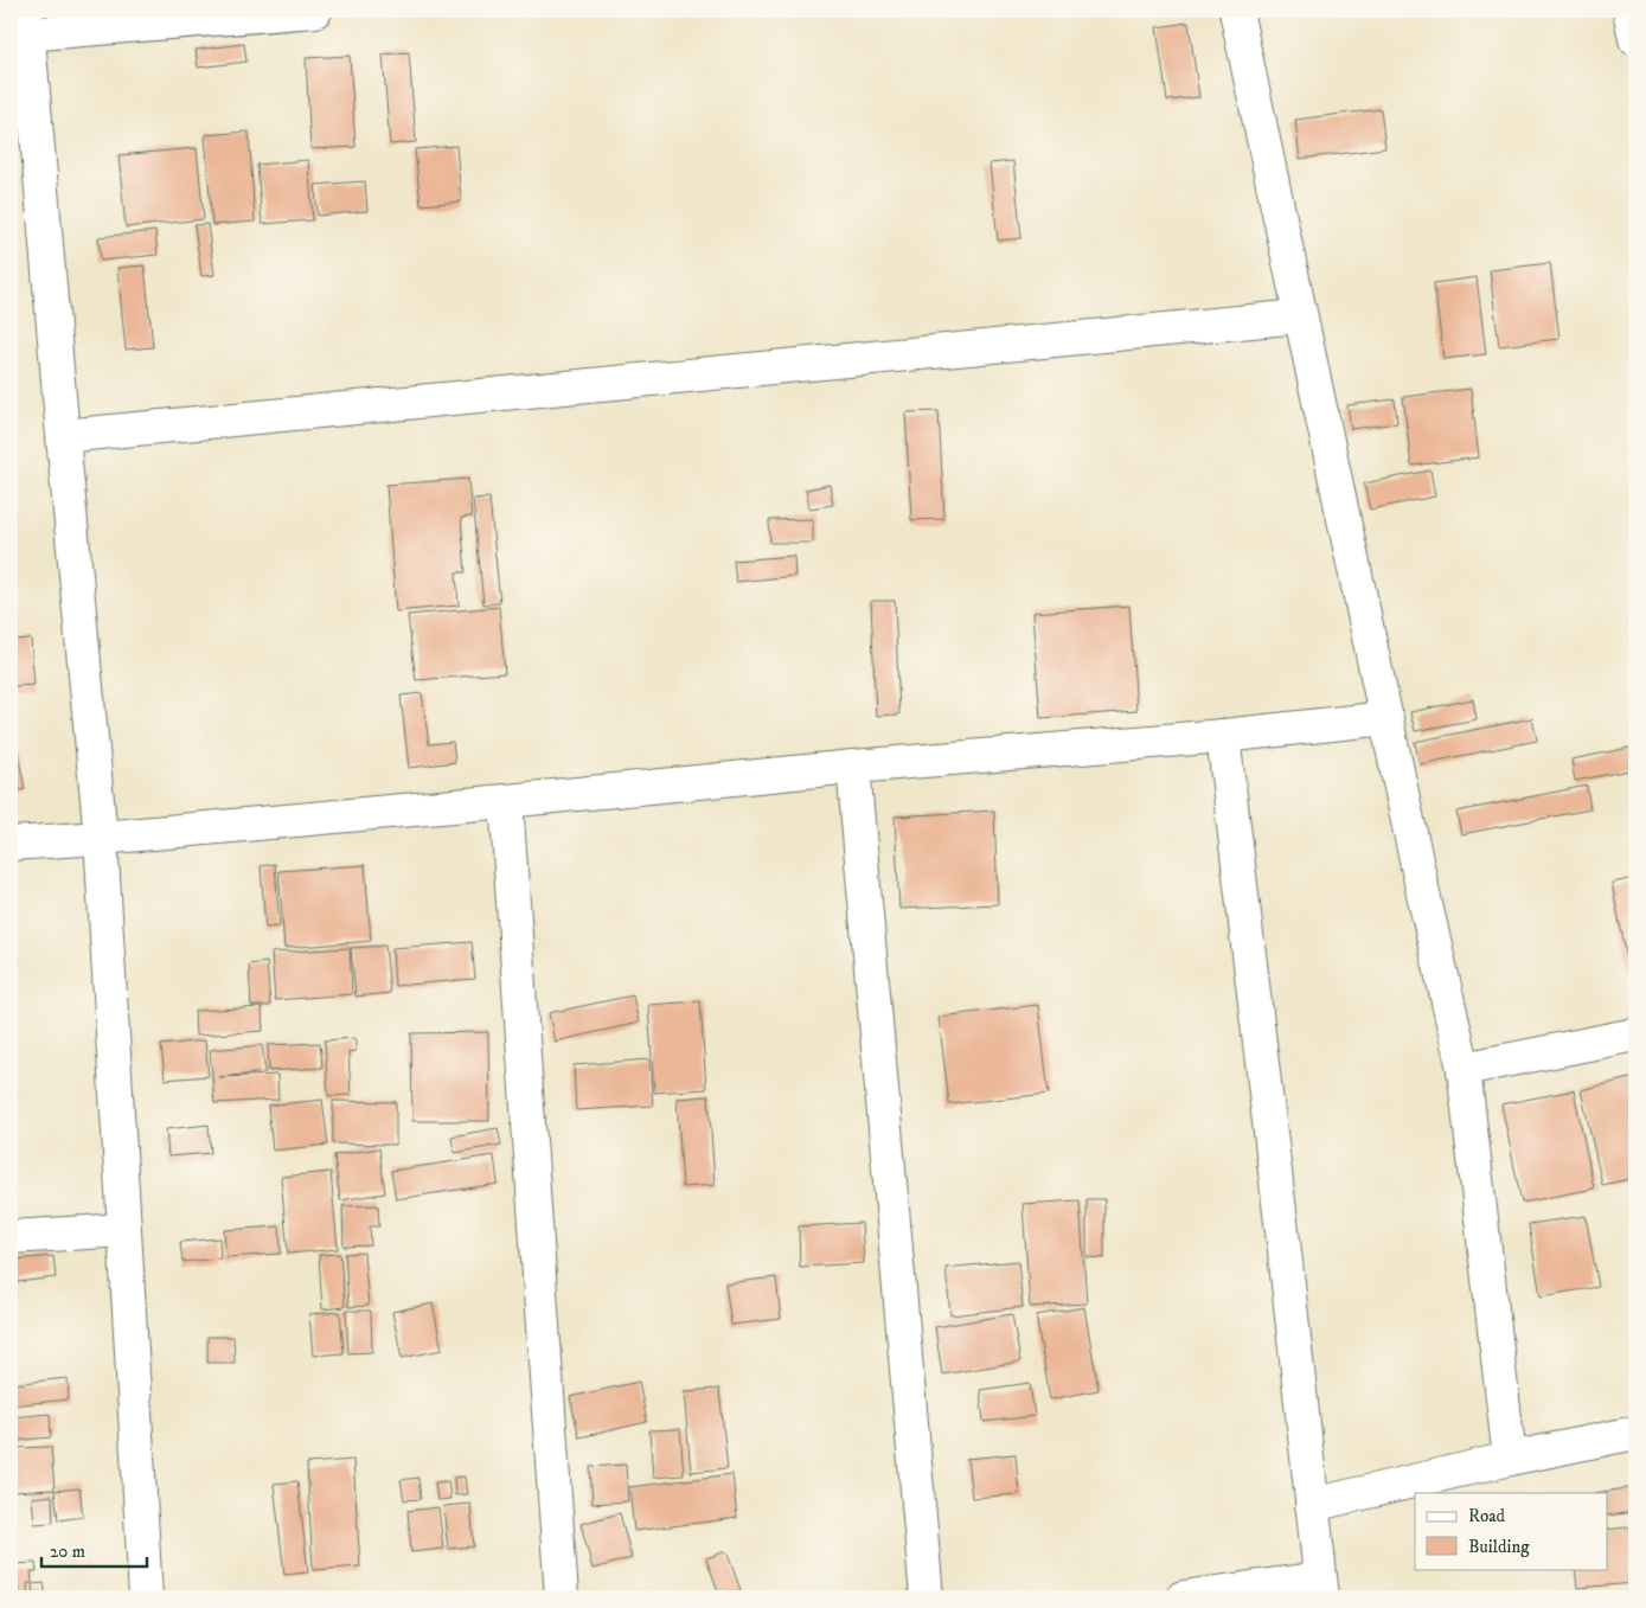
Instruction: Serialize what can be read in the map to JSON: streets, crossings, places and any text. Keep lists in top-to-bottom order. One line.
{"legend":["Road","Building"],"scale_bar":"20 m"}
